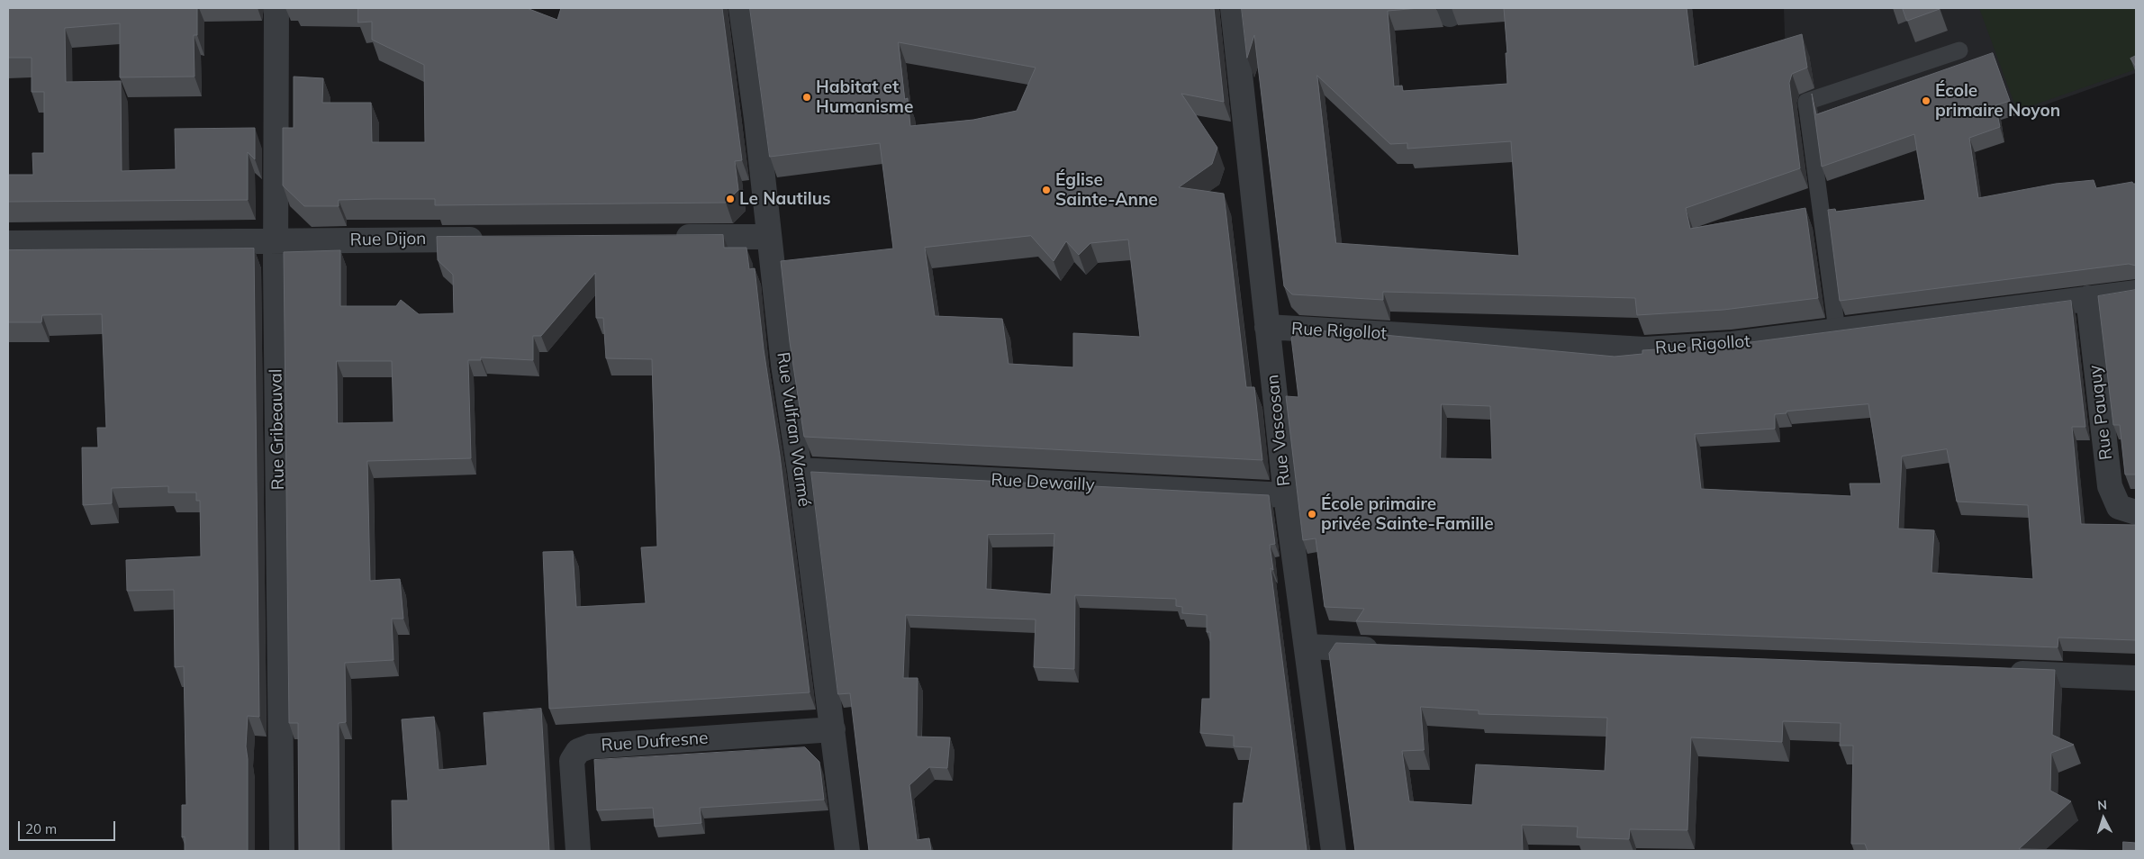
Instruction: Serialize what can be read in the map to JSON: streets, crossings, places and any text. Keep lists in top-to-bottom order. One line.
{"streets":{"street":["Rue Dijon","Rue Rigollot","Rue Pauquy","Rue Gribeauval","Rue Vulfran Warmé","Rue Vascosan","Rue Dewailly","Rue Dufresne"]},"crossings":[["Rue Dijon","Rue Gribeauval"],["Rue Rigollot","Rue Pauquy"],["Rue Rigollot","Rue Vascosan"],["Rue Vulfran Warmé","Rue Dewailly"],["Rue Vulfran Warmé","Rue Dufresne"],["Rue Vascosan","Rue Dewailly"]],"places":["Habitat et Humanisme","École primaire Noyon","Église Sainte-Anne","Le Nautilus","École primaire privée Sainte-Famille"],"scale_bar":"20 m","north":"top"}
